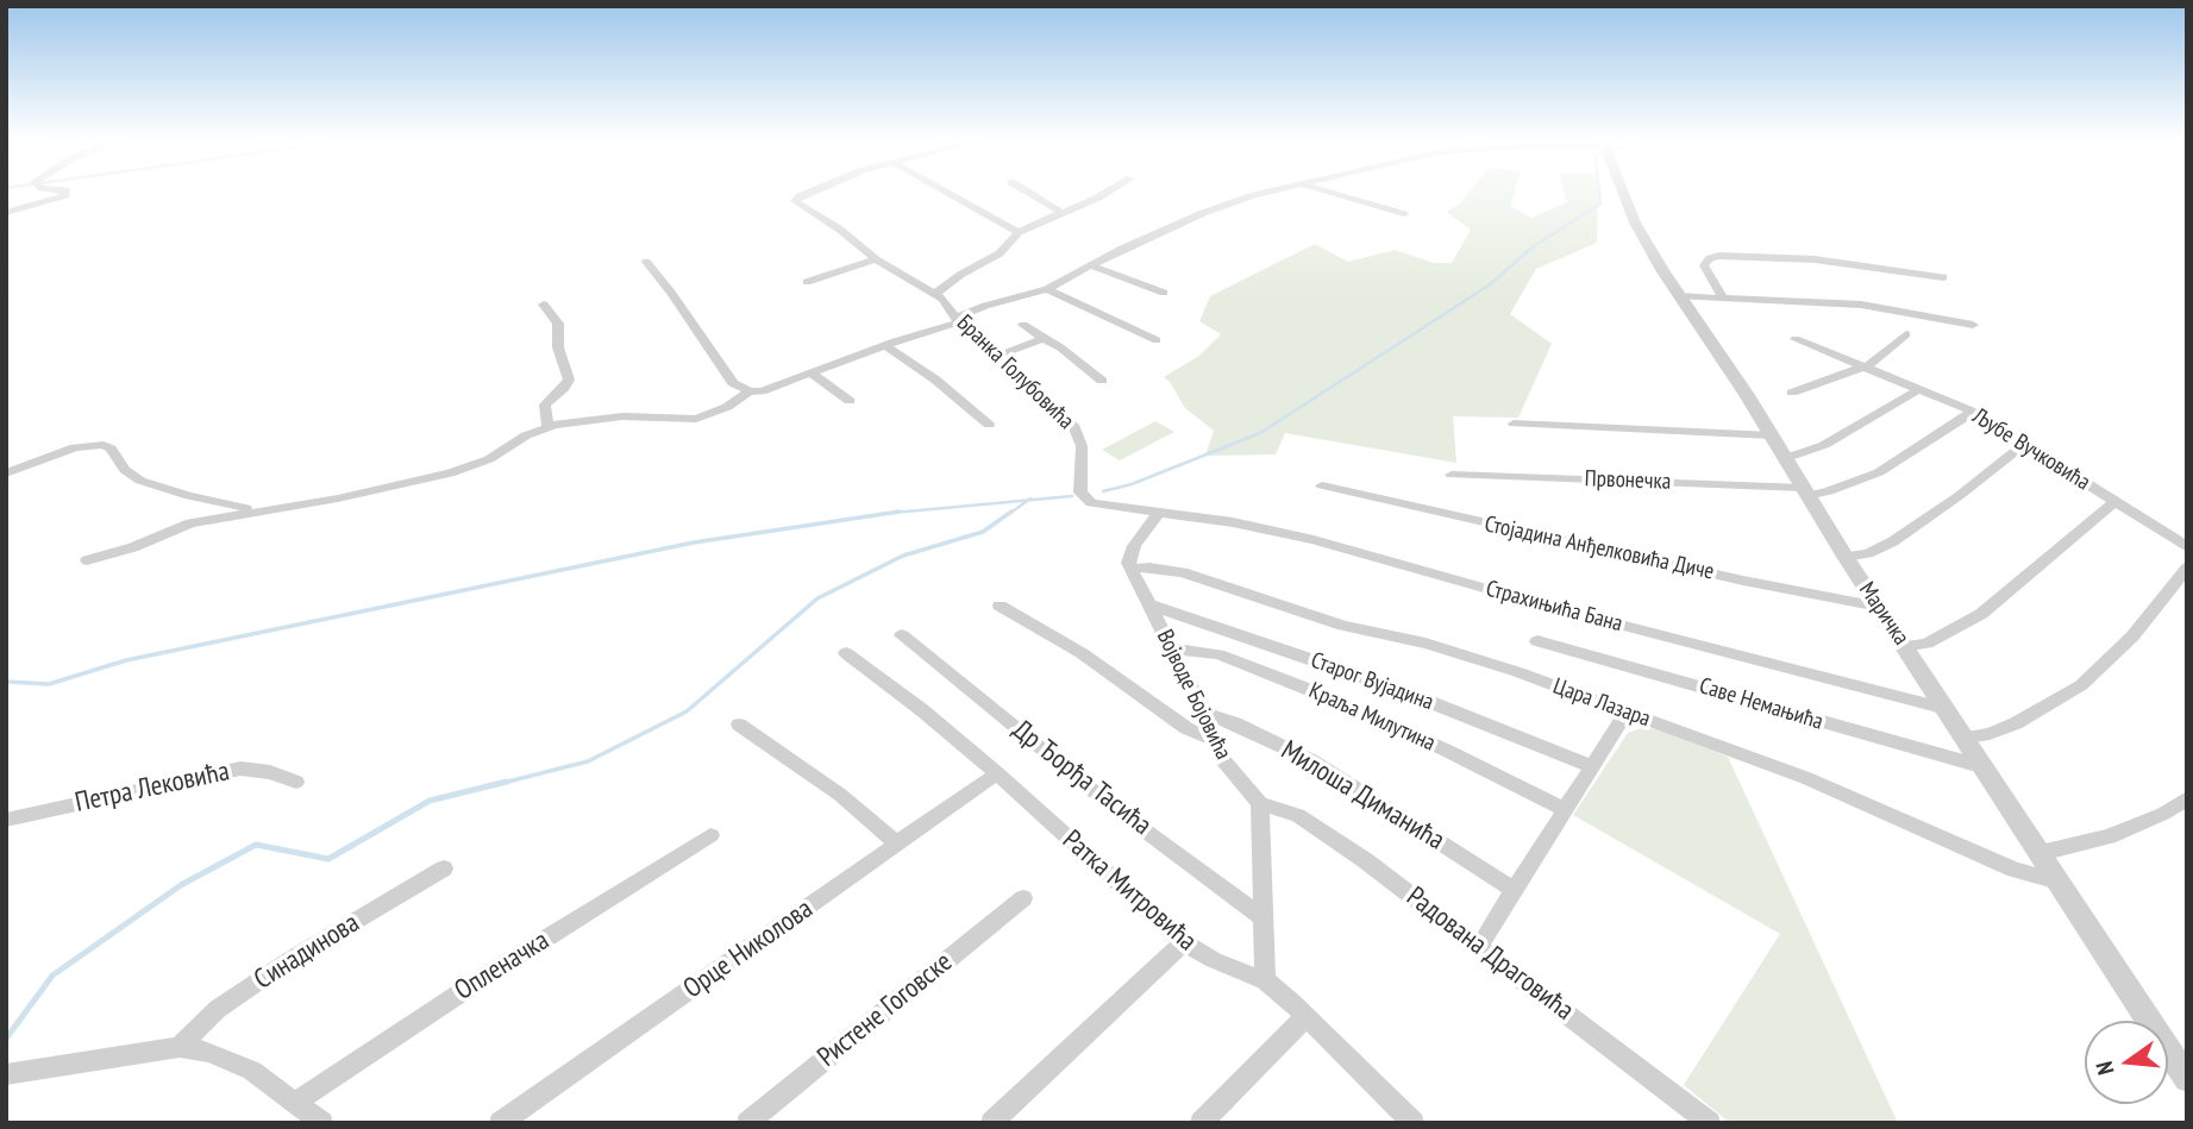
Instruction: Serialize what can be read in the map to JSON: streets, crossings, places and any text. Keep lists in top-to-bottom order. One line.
{"streets":{"street":["Бранка Голубовића","Љубе Вучковића","Првонечка","Стојадина Анђелковића Диче","Страхињића Бана","Маричка","Старог Вујадина","Војводе Бојовића","Цара Лазара","Саве Немањића","Краља Милутина","Др Ђорђа Тасића","Петра Лековића","Милоша Диманића","Ратка Митровића","Орце Николова","Синадинова","Радована Драговића","Опленачка","Ристене Гоговске"]},"crossings":[["Бранка Голубовића","Страхињића Бана"],["Љубе Вучковића","Првонечка"],["Првонечка","Маричка"],["Стојадина Анђелковића Диче","Маричка"],["Страхињића Бана","Маричка"],["Маричка","Цара Лазара"],["Маричка","Саве Немањића"],["Старог Вујадина","Војводе Бојовића"],["Војводе Бојовића","Цара Лазара"],["Војводе Бојовића","Краља Милутина"],["Војводе Бојовића","Милоша Диманића"],["Војводе Бојовића","Радована Драговића"],["Ратка Митровића","Орце Николова"]],"north":"left"}
